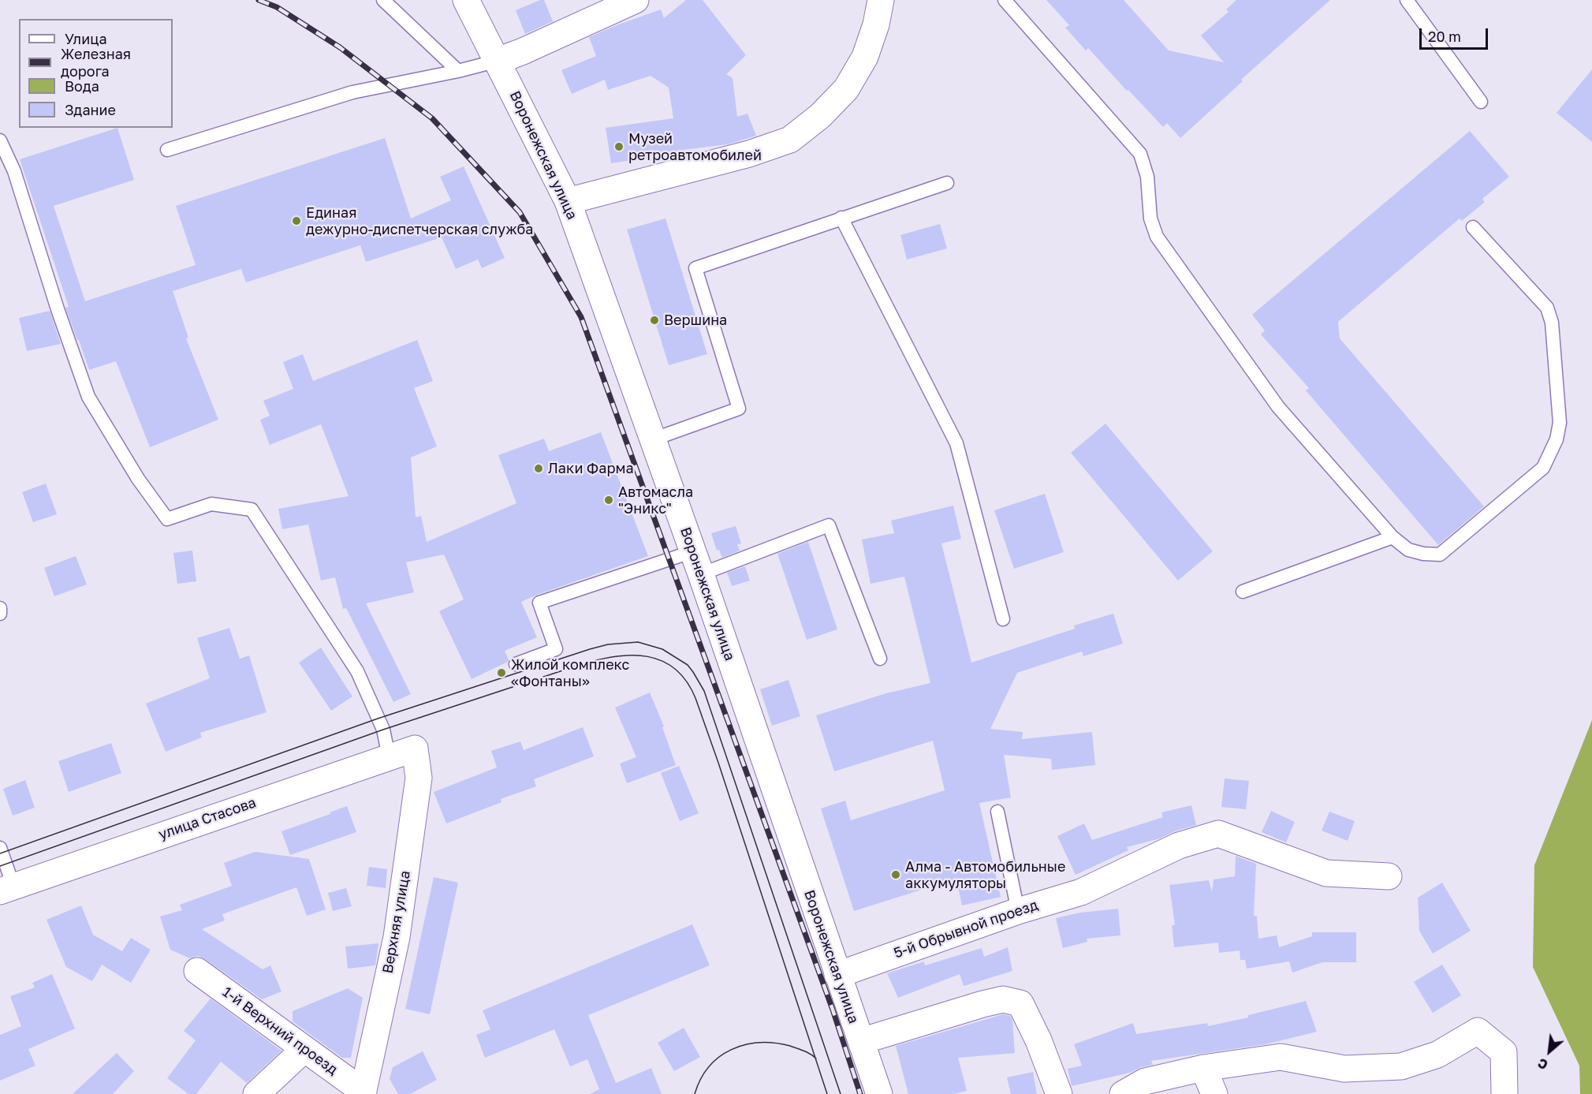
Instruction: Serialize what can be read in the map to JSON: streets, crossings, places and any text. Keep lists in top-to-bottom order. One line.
{"streets":{"street":["Воронежская улица","улица Стасова","Верхняя улица","5-й Обрывной проезд","1-й Верхний проезд"]},"crossings":[["Воронежская улица","5-й Обрывной проезд"],["улица Стасова","Верхняя улица"],["Верхняя улица","1-й Верхний проезд"]],"places":["Музей ретроавтомобилей","Единая дежурно-диспетчерская служба","Вершина","Лаки Фарма","Автомасла \"Эникс\"","Жилой комплекс «Фонтаны»","Алма - Автомобильные аккумуляторы"],"legend":["Улица","Железная дорога","Вода","Здание"],"scale_bar":"20 m","north":"bottom left"}
